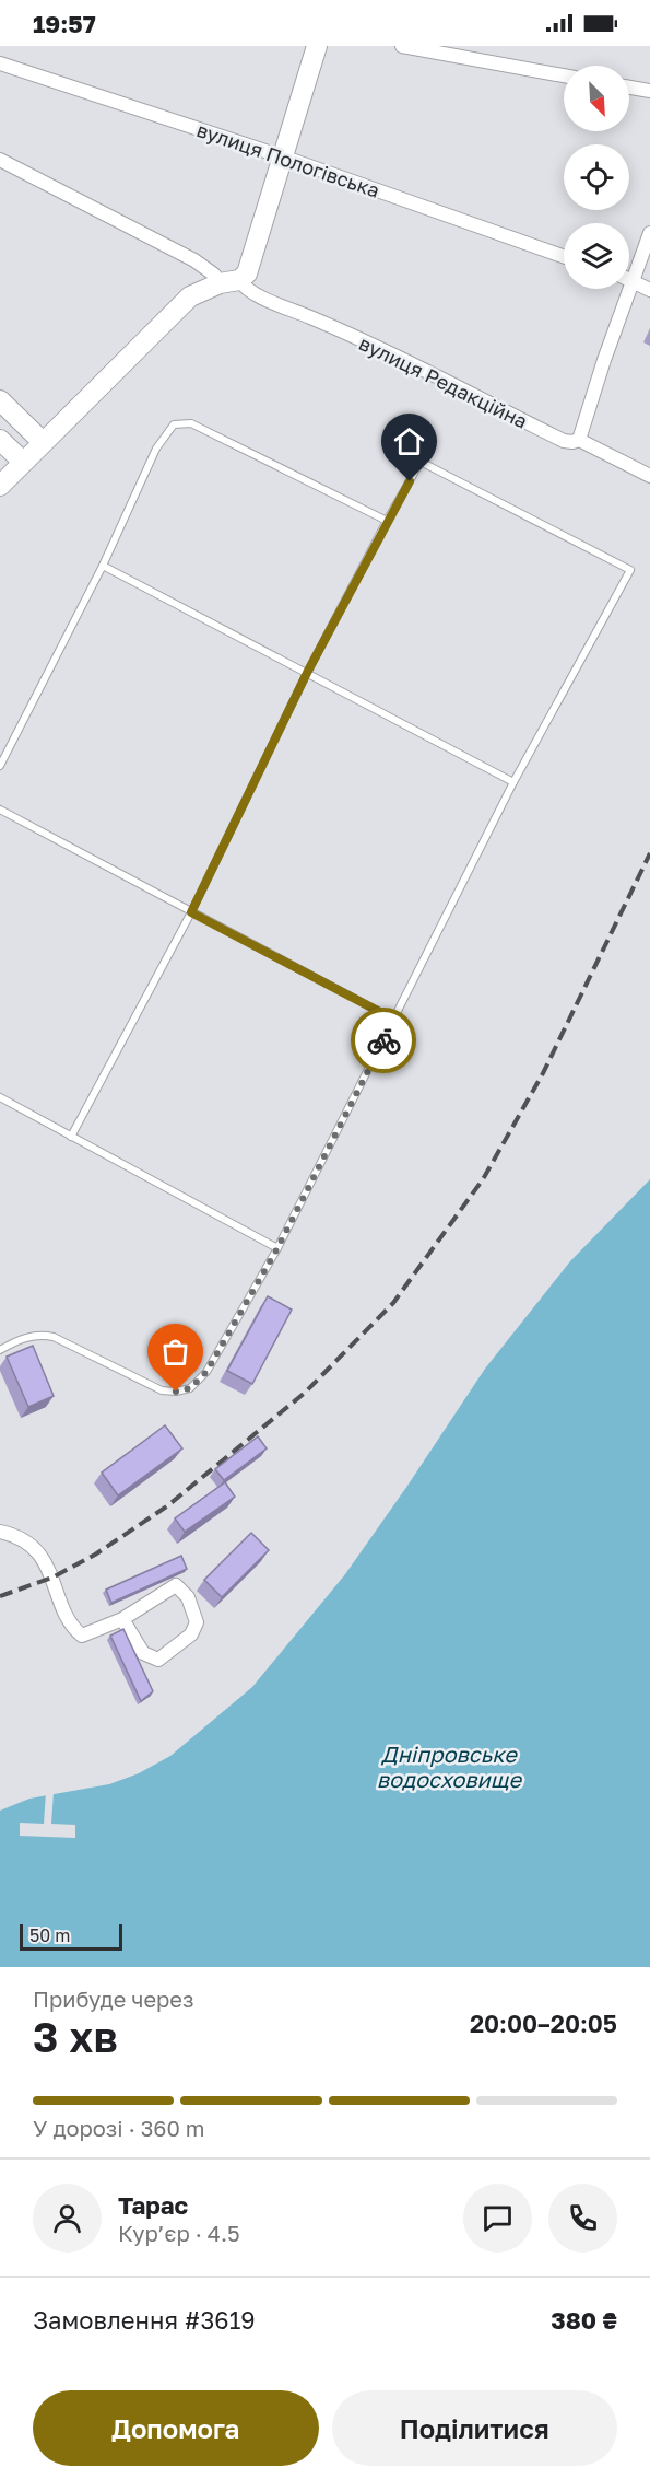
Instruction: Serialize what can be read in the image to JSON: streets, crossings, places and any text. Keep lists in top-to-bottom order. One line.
{"streets":{"street":["вулиця Пологівська","вулиця Редакційна"]},"water":["Дніпровське водосховище"],"scale_bar":"50 m","north":"bottom right","page":{"status":"19:57","scale":"50 m","heading":["3 хв","Прибуде через","20:00–20:05"],"panel":["Тарас","Кур’єр · 4.5","Замовлення #3619","380 ₴"],"bar":"У дорозі · 360 m","buttons":["Допомога","Поділитися"]}}
